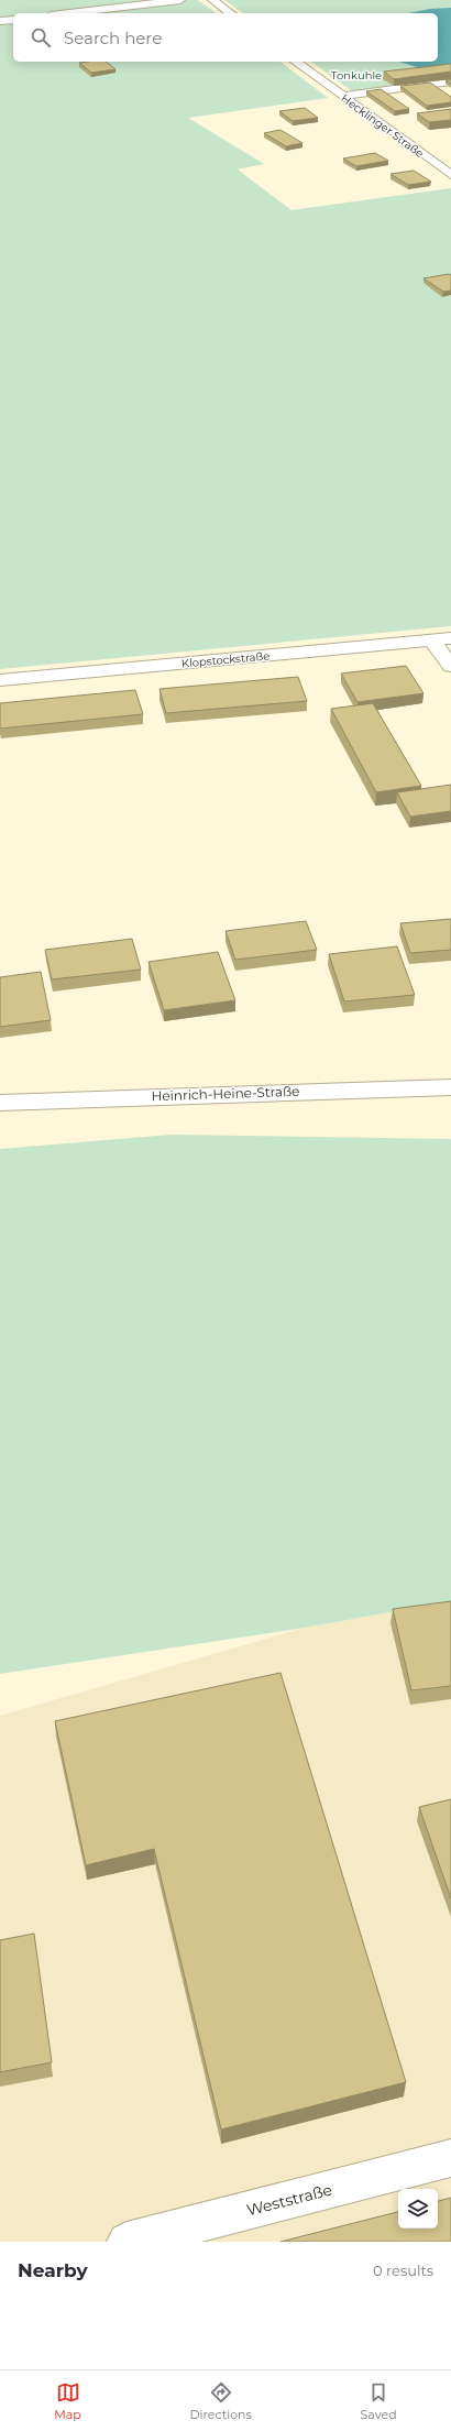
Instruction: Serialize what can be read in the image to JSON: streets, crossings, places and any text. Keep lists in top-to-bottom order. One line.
{"streets":{"street":["Hecklinger Straße","Klopstockstraße","Heinrich-Heine-Straße","Weststraße"]},"parks":["Tonkuhle"],"page":{"search":"Search here","heading":["Nearby","0 results"],"nav":["Map","Directions","Saved"]}}
